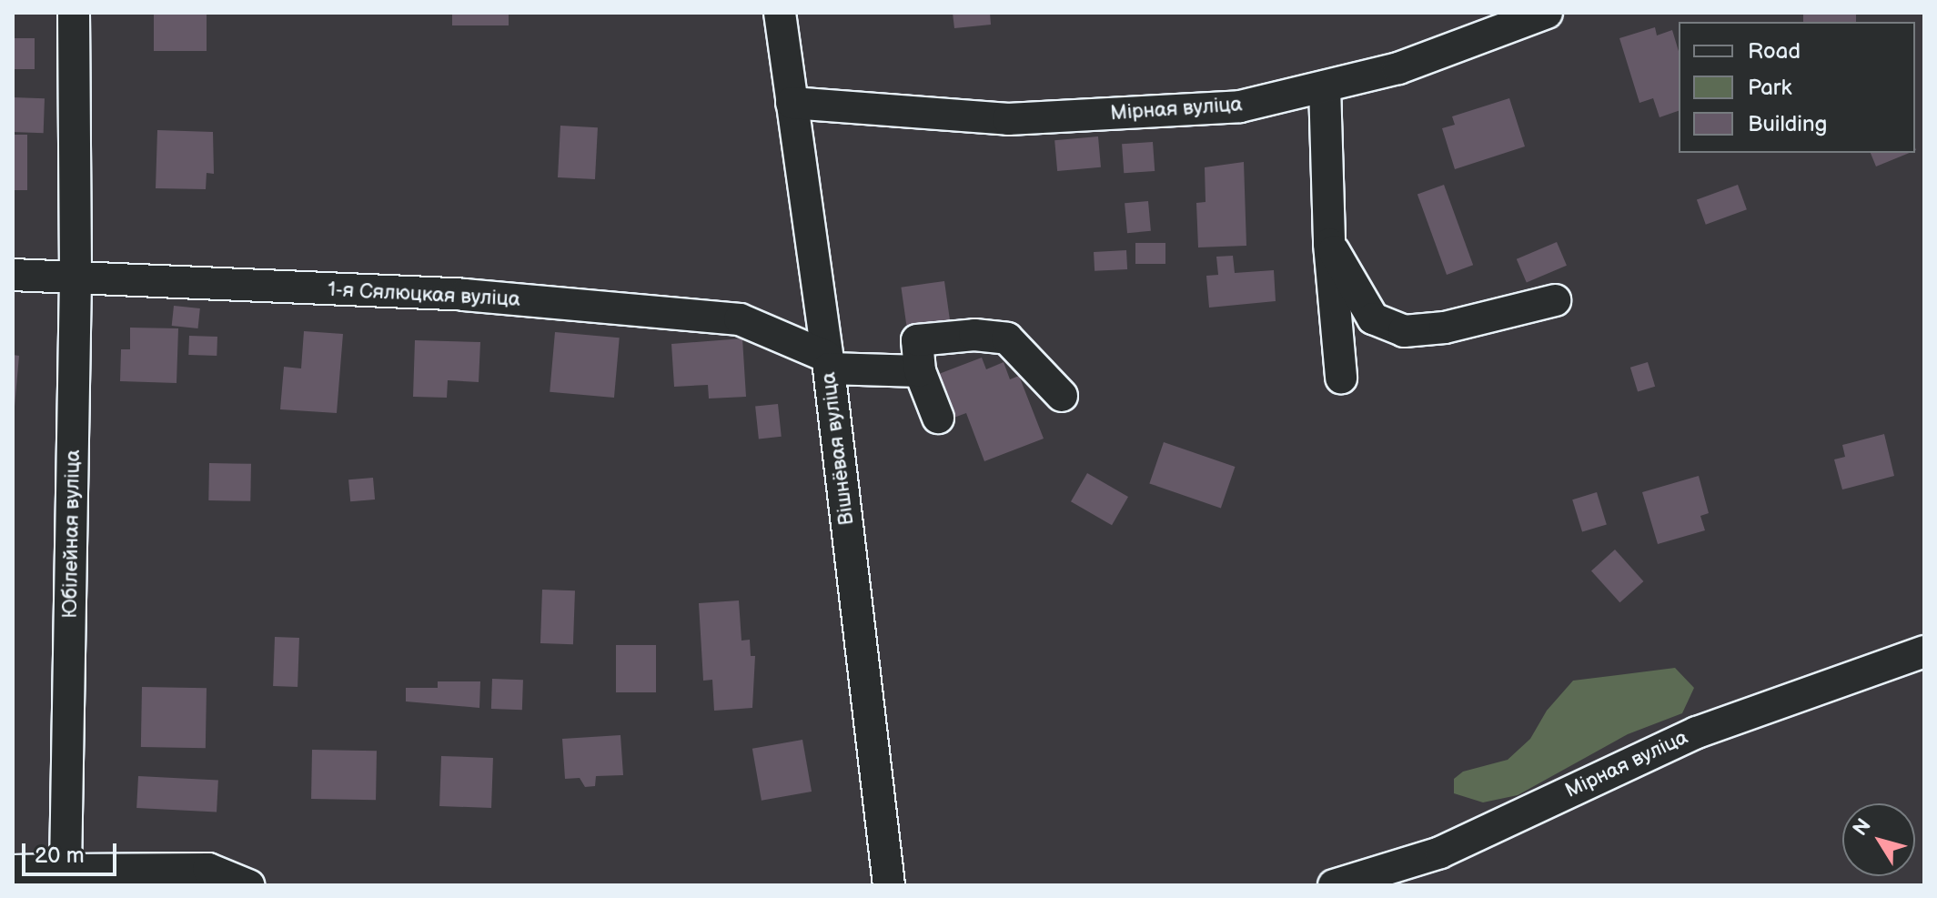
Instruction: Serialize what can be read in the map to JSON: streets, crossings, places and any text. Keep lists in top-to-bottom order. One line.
{"streets":{"street":["Мірная вуліца","1-я Сялюцкая вуліца","Вішнёвая вуліца","Юбілейная вуліца"]},"crossings":[["Мірная вуліца","Вішнёвая вуліца"],["1-я Сялюцкая вуліца","Вішнёвая вуліца"],["1-я Сялюцкая вуліца","Юбілейная вуліца"]],"legend":["Road","Park","Building"],"scale_bar":"20 m","north":"top left"}
